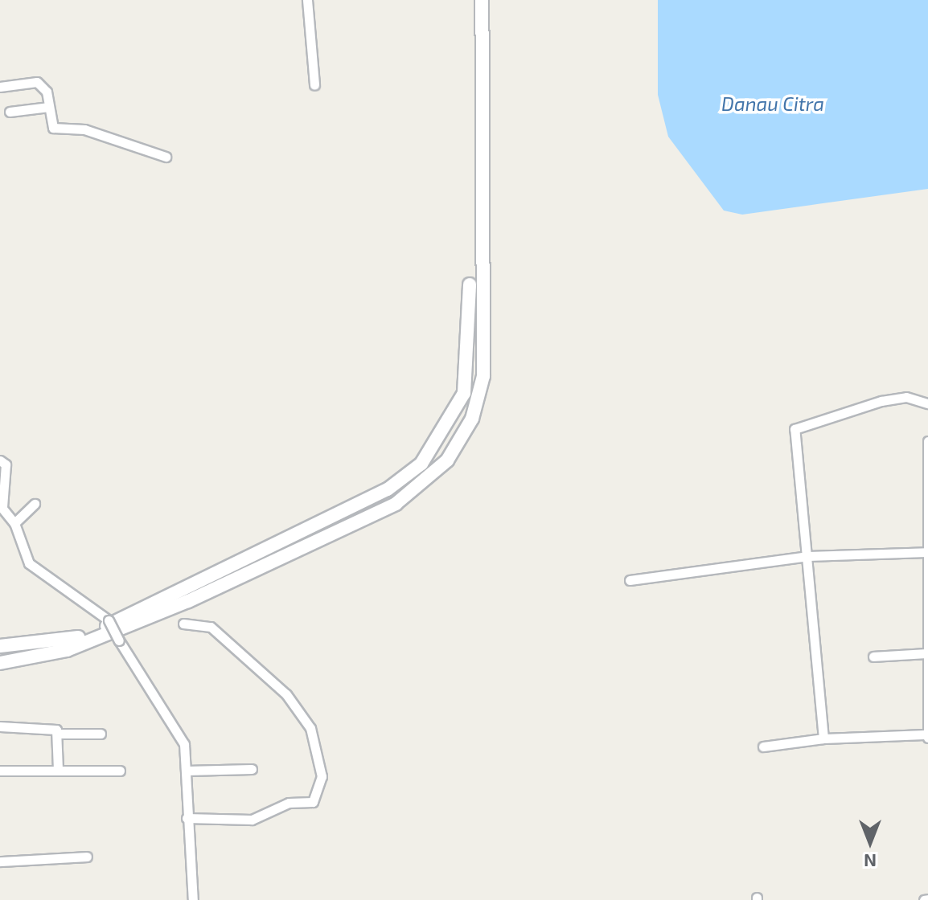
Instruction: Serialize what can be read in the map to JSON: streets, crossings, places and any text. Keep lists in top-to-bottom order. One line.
{"water":["Danau Citra"],"north":"bottom"}
